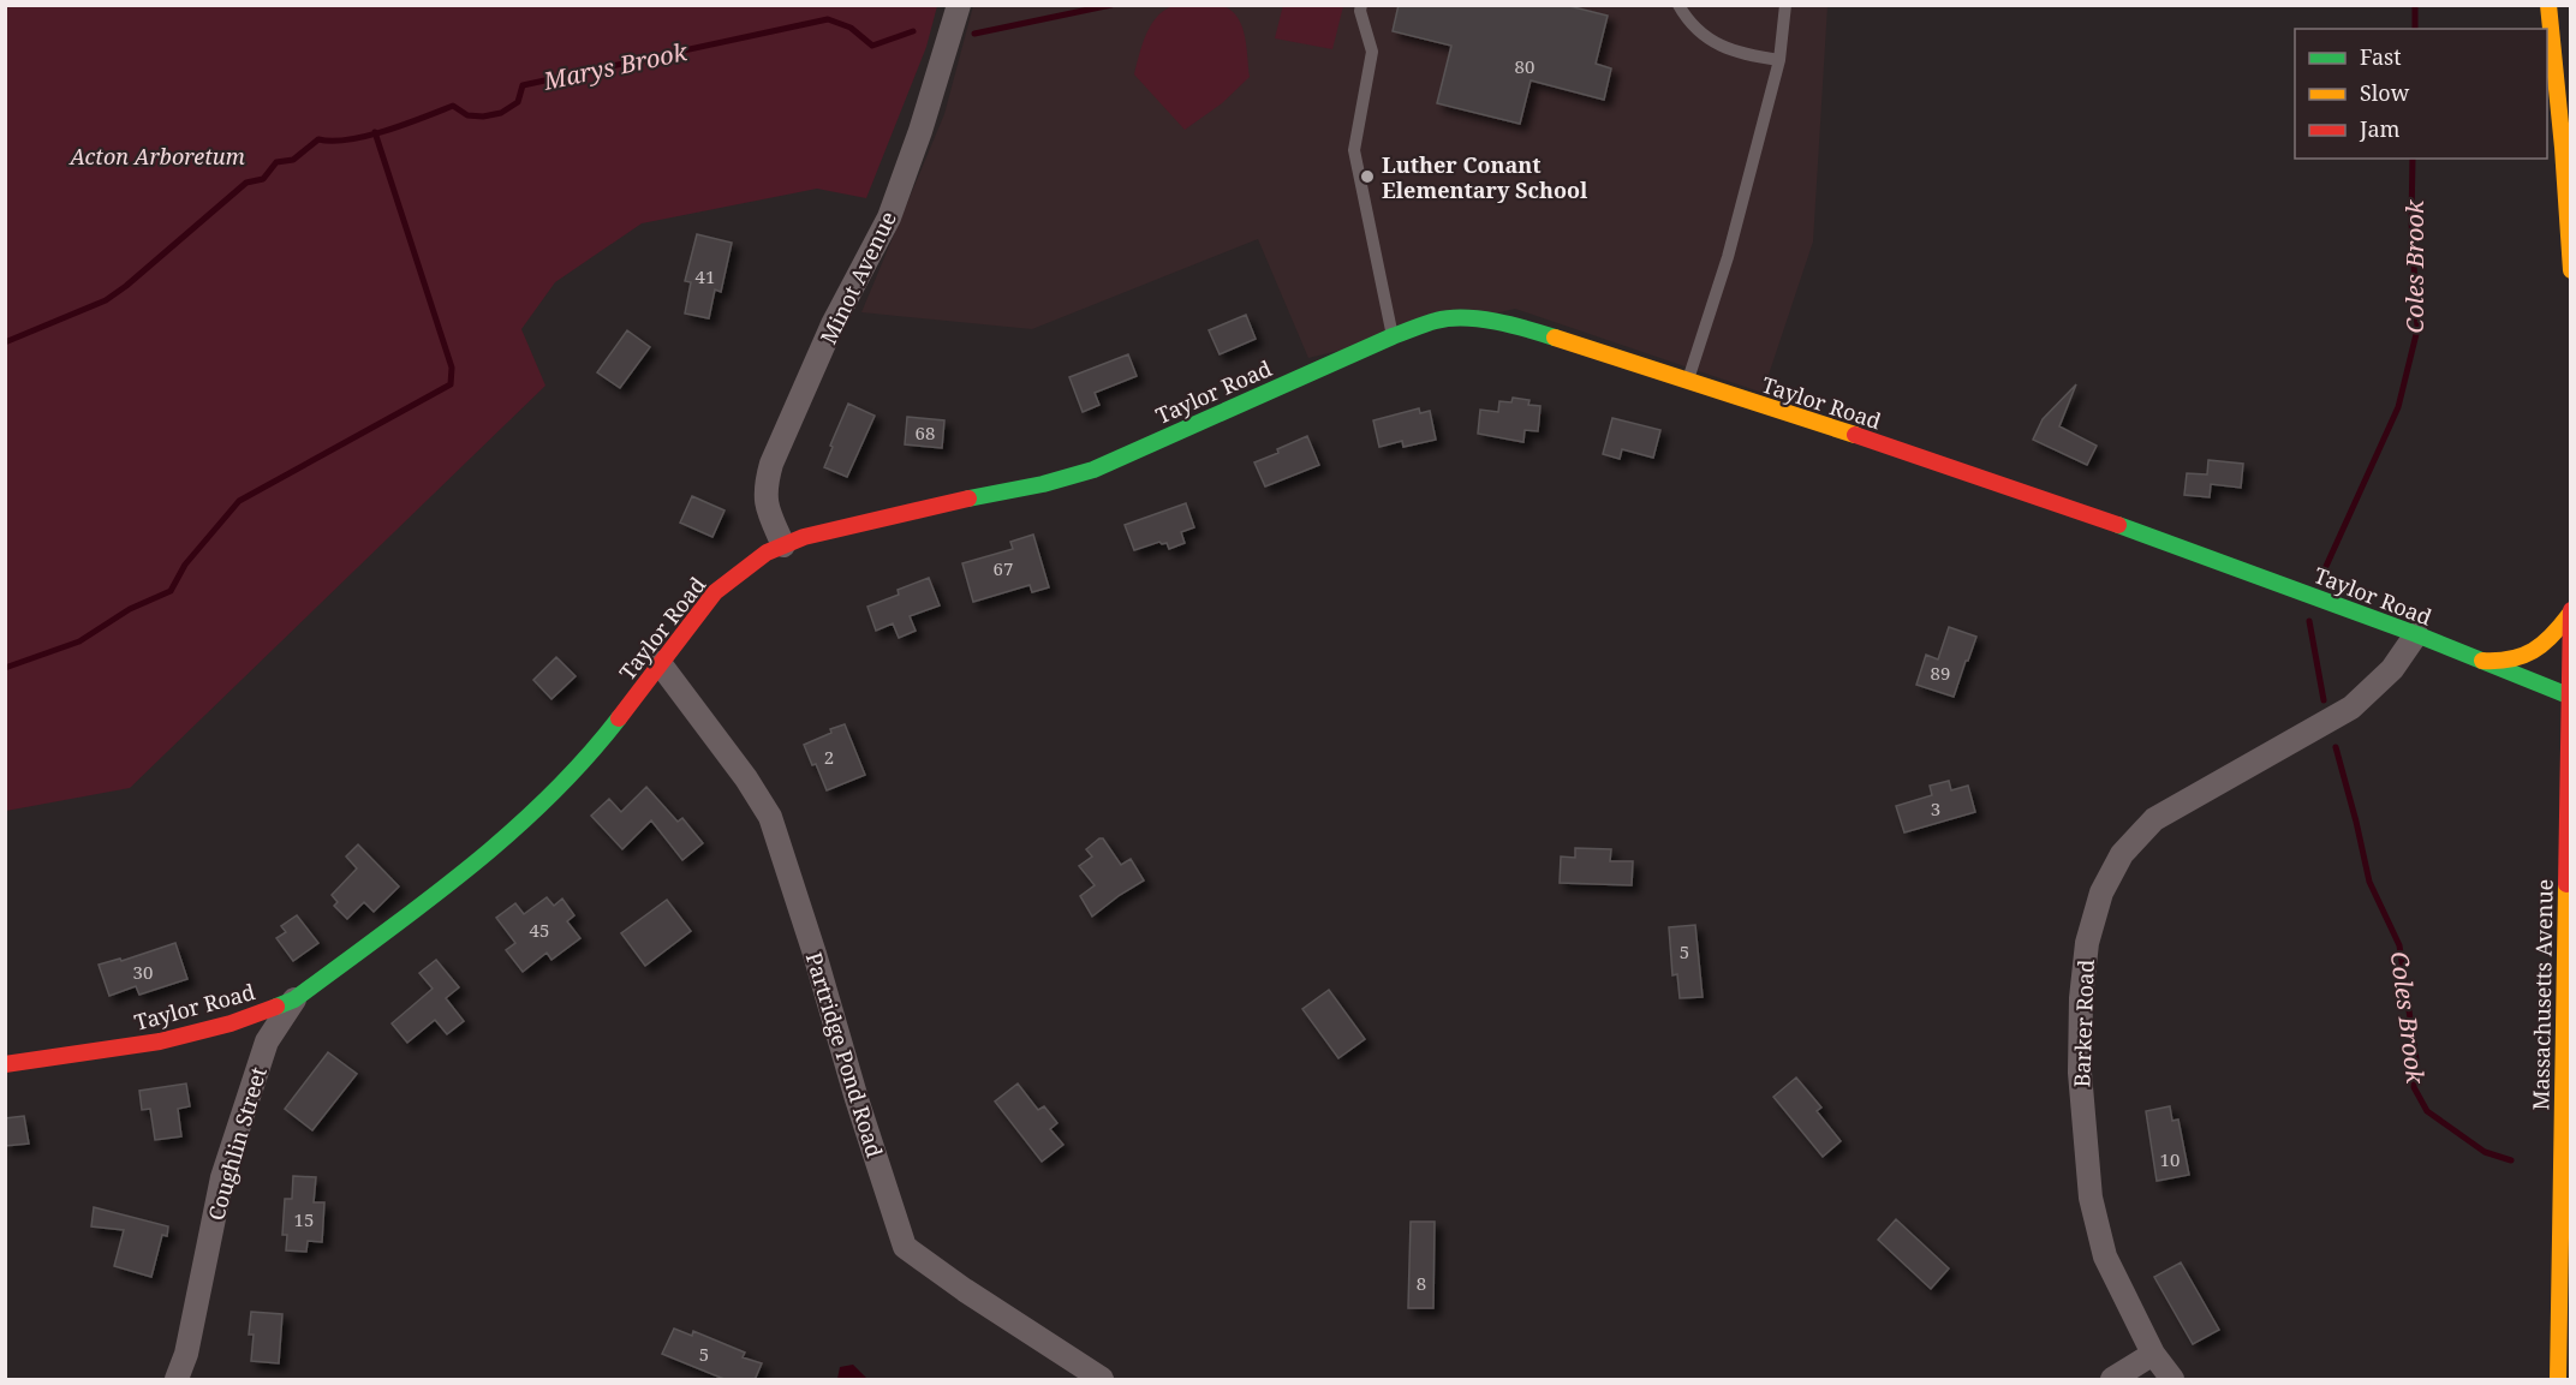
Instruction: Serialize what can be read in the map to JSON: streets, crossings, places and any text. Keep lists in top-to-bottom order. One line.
{"streets":{"main road":["Taylor Road","Massachusetts Avenue"],"street":["Minot Avenue","Barker Road","Partridge Pond Road","Coughlin Street"]},"crossings":[["Minot Avenue","Taylor Road"],["Taylor Road","Massachusetts Avenue"],["Taylor Road","Barker Road"],["Taylor Road","Partridge Pond Road"],["Taylor Road","Coughlin Street"]],"water":["Marys Brook","Coles Brook"],"parks":["Acton Arboretum"],"places":["Luther Conant Elementary School"],"house_numbers":["80","41","68","67","89","2","3","45","5","30","10","15","8","5"],"legend":["Fast","Slow","Jam"]}
